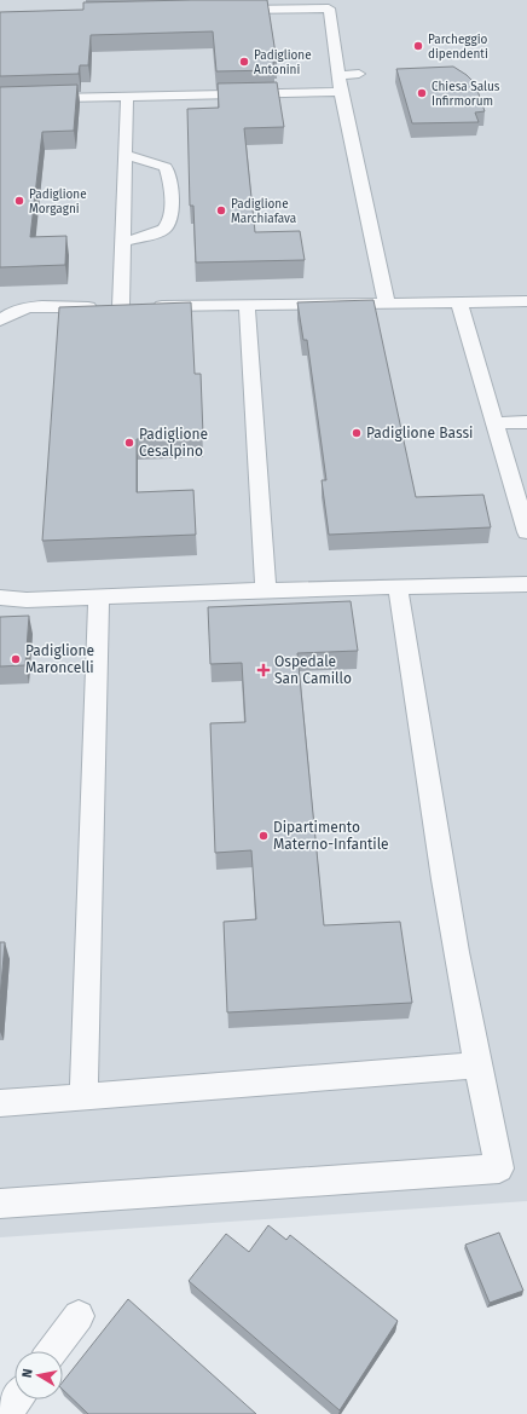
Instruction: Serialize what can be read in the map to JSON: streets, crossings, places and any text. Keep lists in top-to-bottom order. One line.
{"places":{"other":["Parcheggio dipendenti","Padiglione Antonini","Chiesa Salus Infirmorum","Padiglione Morgagni","Padiglione Marchiafava","Padiglione Bassi","Padiglione Cesalpino","Padiglione Maroncelli","Dipartimento Materno-Infantile"],"health":["Ospedale San Camillo"]},"north":"left"}
